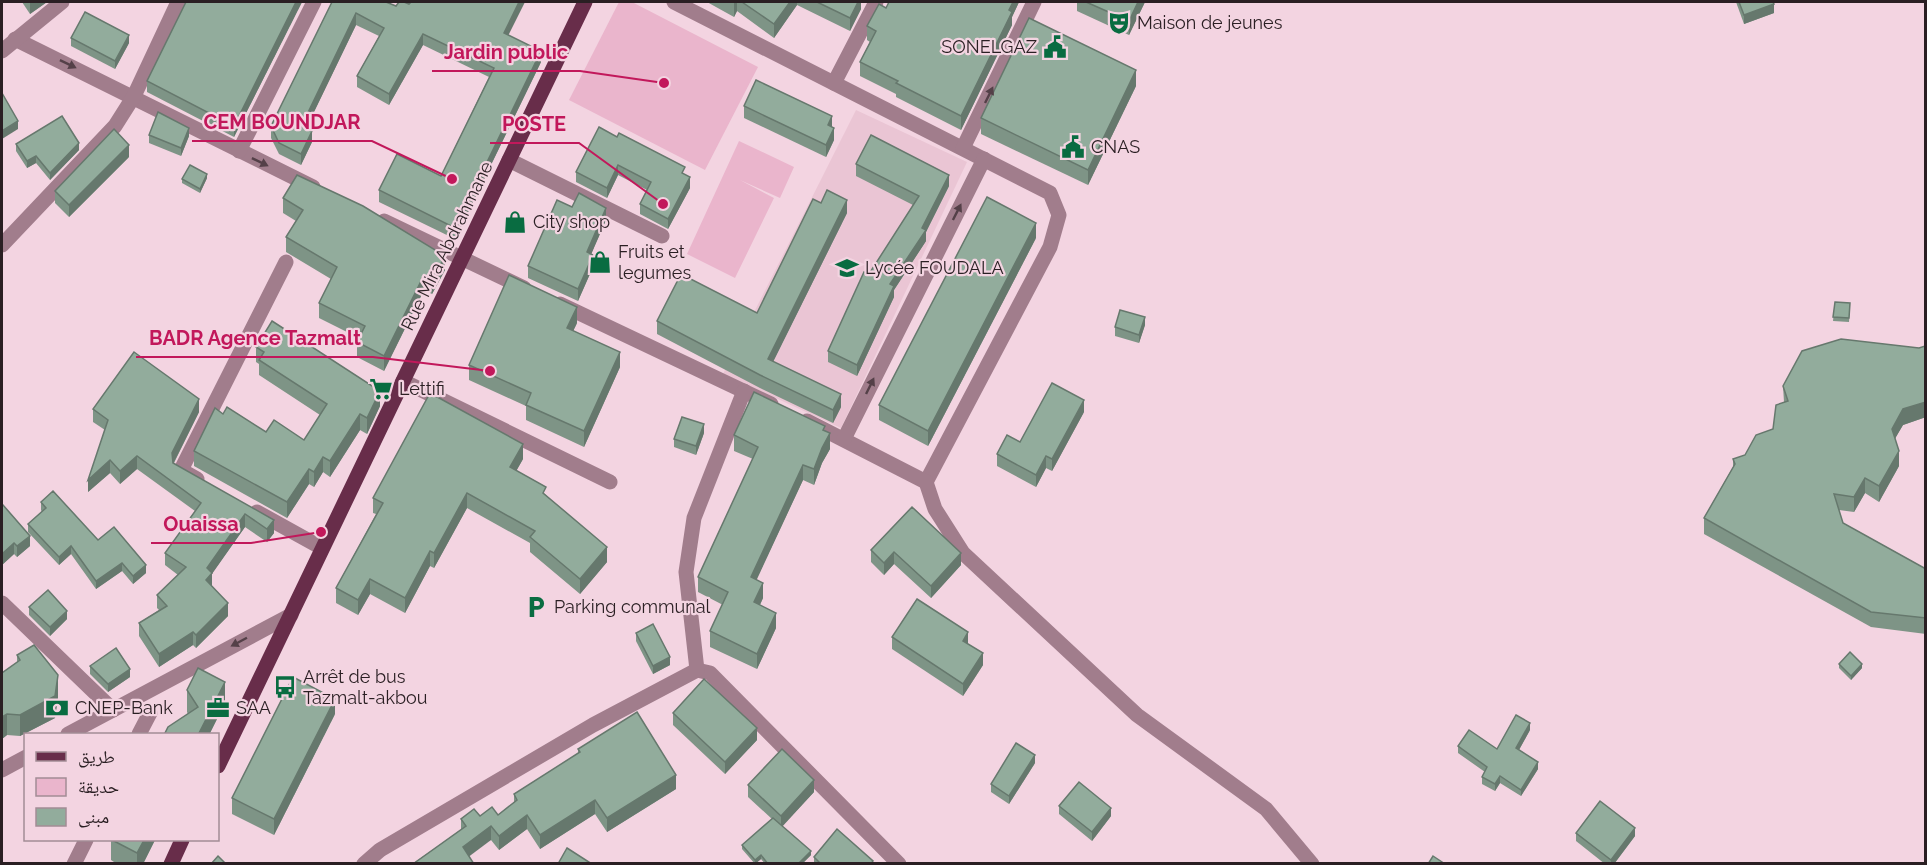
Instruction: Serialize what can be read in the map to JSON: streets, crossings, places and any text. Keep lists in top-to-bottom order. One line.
{"streets":{"main road":["Rue Mira Abdrahmane"]},"places":{"theatre":["Maison de jeunes"],"public building":["SONELGAZ","CNAS"],"other":["Jardin public","CEM BOUNDJAR","POSTE","BADR Agence Tazmalt","Ouaissa"],"shop":["City shop","Fruits et legumes"],"school or university":["Lycée FOUDALA"],"supermarket":["Lettifi"],"parking":["Parking communal"],"bus stop":["Arrêt de bus Tazmalt-akbou"],"bank":["CNEP-Bank"],"office":["SAA"]},"legend":["طريق","حديقة","مبنى"]}
